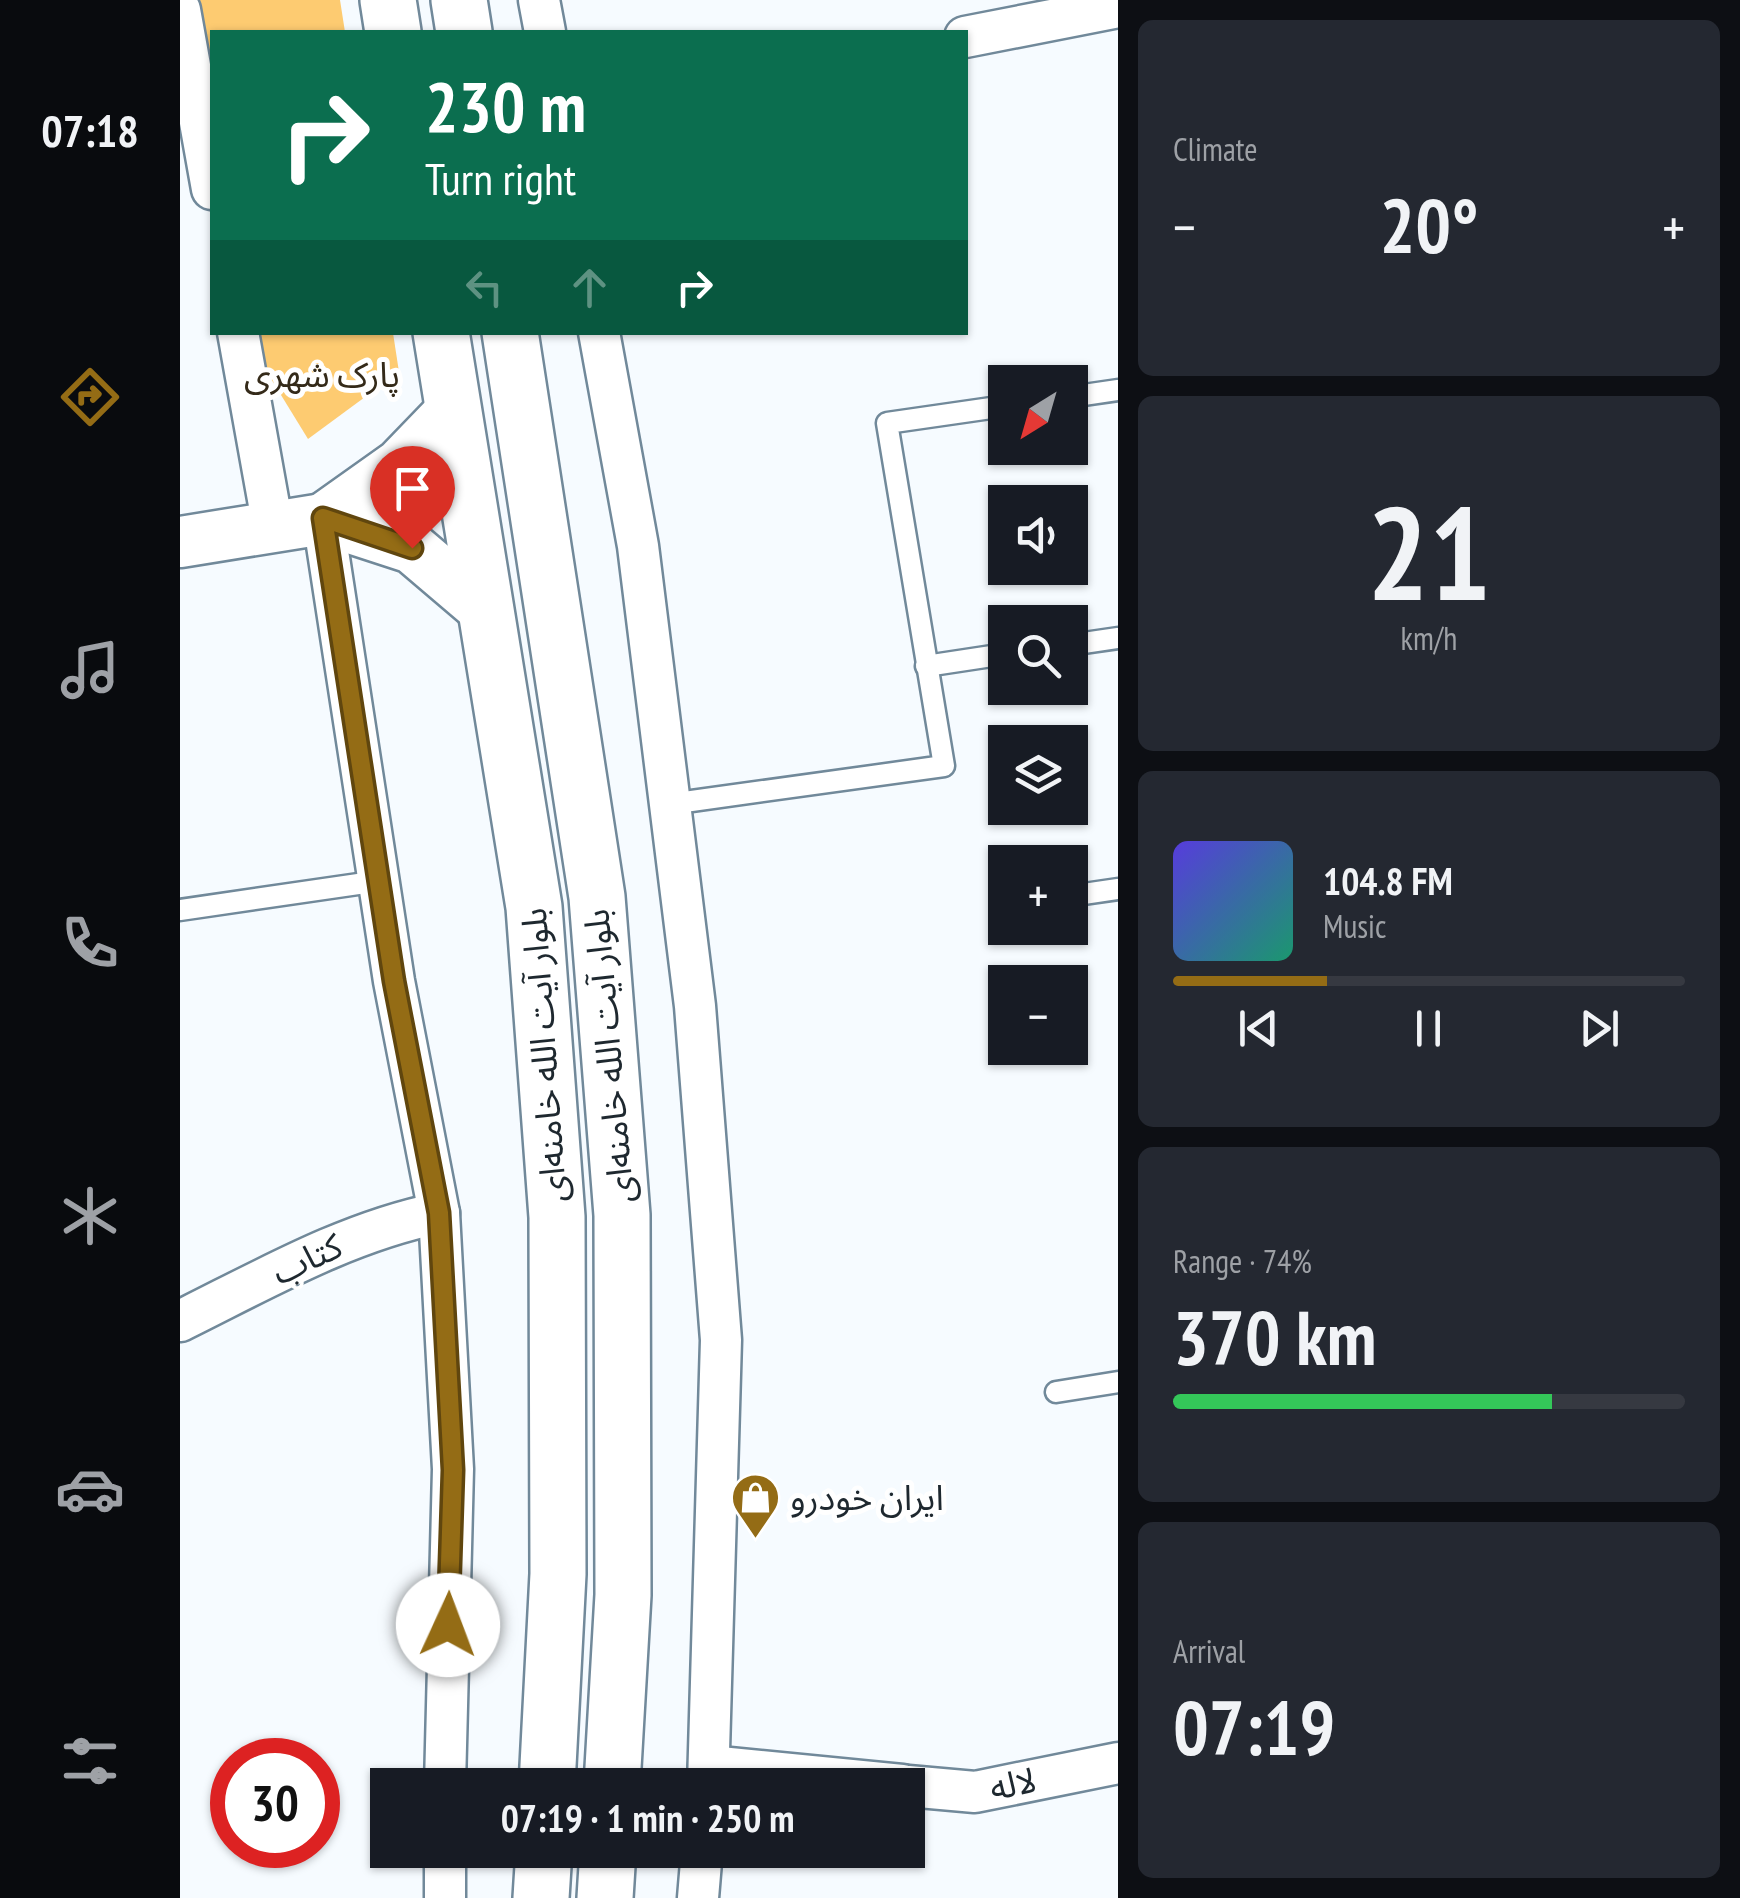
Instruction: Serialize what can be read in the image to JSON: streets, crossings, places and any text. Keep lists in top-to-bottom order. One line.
{"streets":{"main road":["بلوار آیت‌ الله خامنه‌ای","بلوار آیت الله خامنه‌ای"],"street":["کتاب","لاله"]},"parks":["پارک شهری"],"places":{"shop":["ایران خودرو"]},"north":"bottom left","page":{"tabs":"07:18","tile":["Climate",["21","km/h"],["Range · 74%","370 km"],["Arrival","07:19"]],"turn":["230 m","Turn right"],"heat":["−","20°","+"],"map_buttons":["+","−"],"song":["104.8 FM","Music"],"limit":"30","trip":"07:19 · 1 min · 250 m"}}
